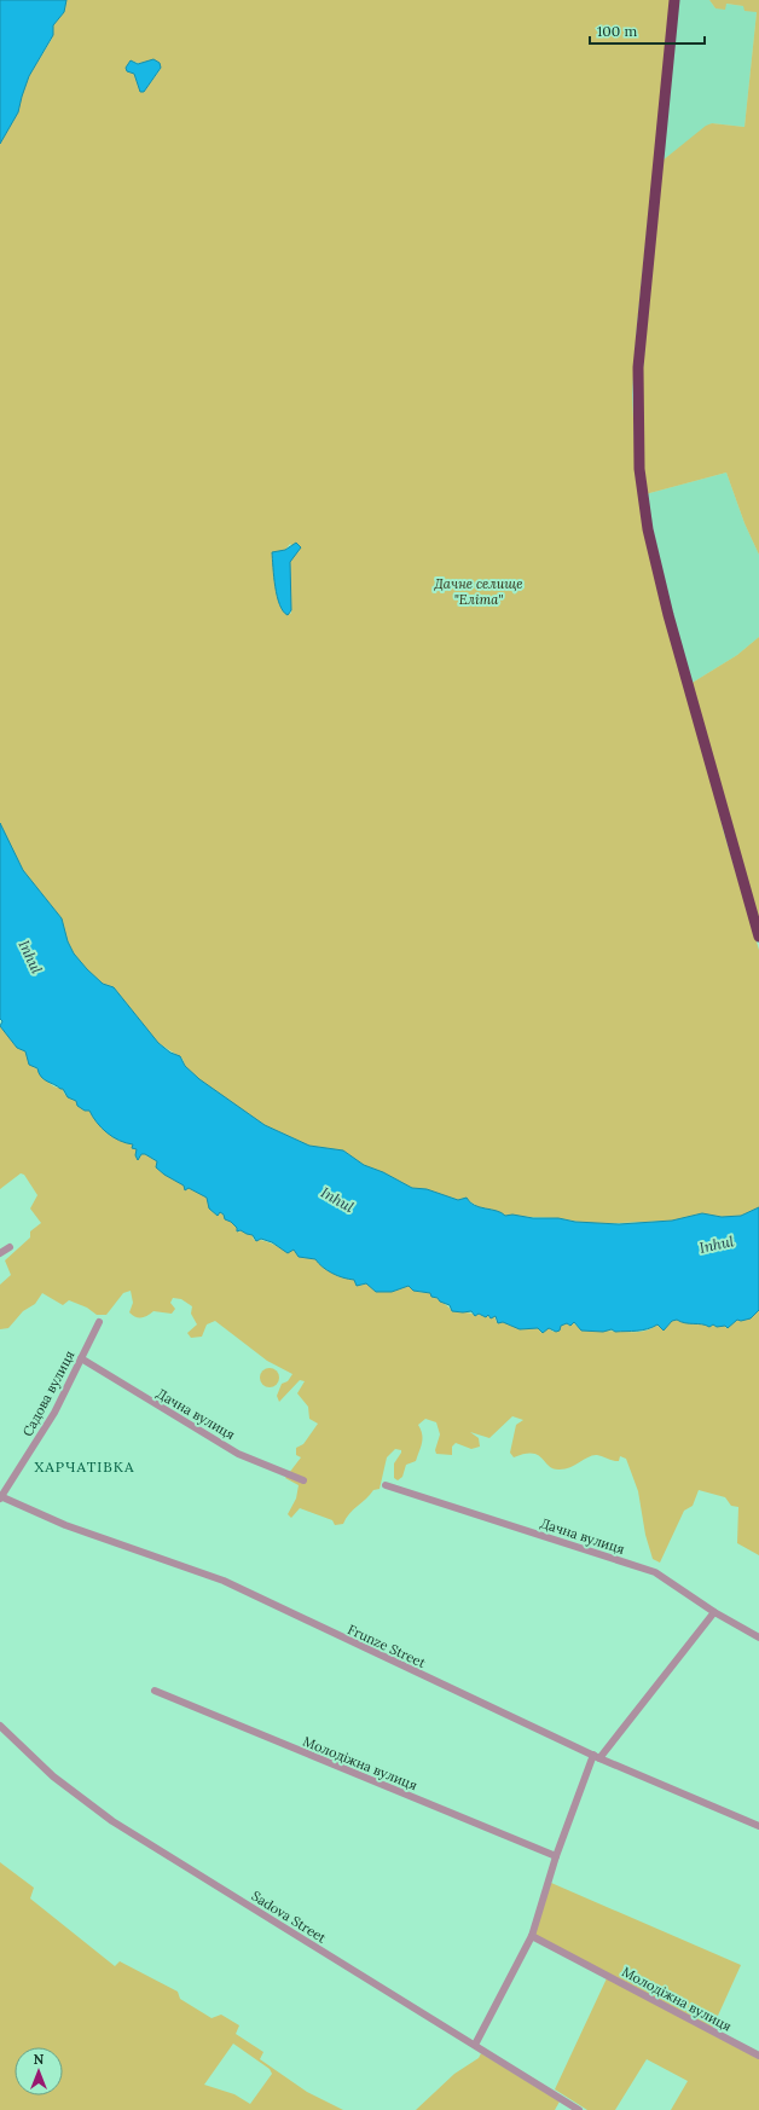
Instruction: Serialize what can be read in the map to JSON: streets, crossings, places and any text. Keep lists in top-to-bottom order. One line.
{"streets":{"street":["Садова вулиця","Дачна вулиця","Frunze Street","Молодіжна вулиця","Sadova Street"]},"crossings":[["Садова вулиця","Дачна вулиця"],["Садова вулиця","Frunze Street"]],"districts":["ХАРЧАТІВКА"],"water":["Inhul"],"parks":["Дачне селище \"Еліта\""],"scale_bar":"100 m","north":"top"}
